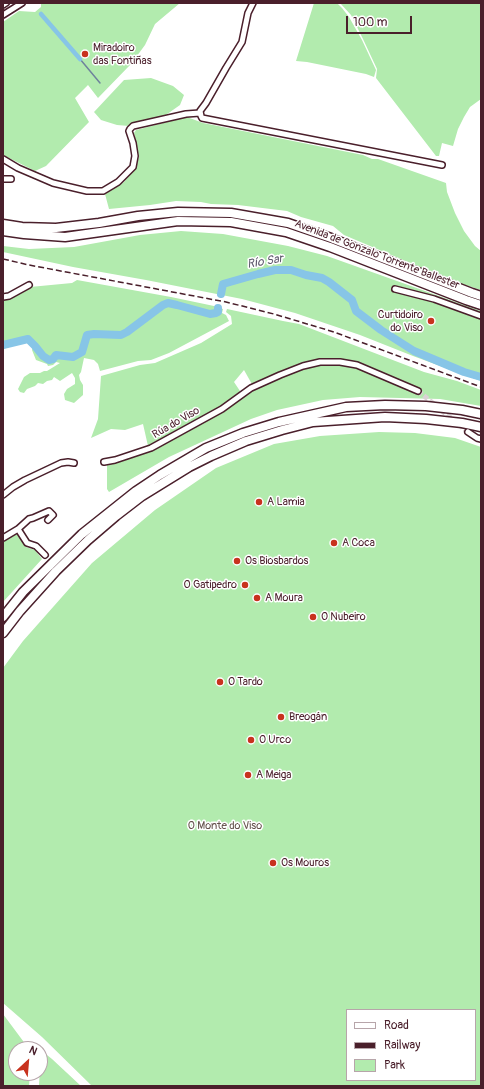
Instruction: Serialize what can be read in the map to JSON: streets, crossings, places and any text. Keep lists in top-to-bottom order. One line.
{"streets":{"highway":["Avenida de Gonzalo Torrente Ballester"],"street":["Rúa do Viso"]},"water":["Río Sar"],"parks":["O Monte do Viso"],"places":["Miradoiro das Fontiñas","Curtidoiro do Viso","A Lamia","A Coca","Os Biosbardos","O Gatipedro","A Moura","O Nubeiro","O Tardo","Breogán","O Urco","A Meiga","Os Mouros"],"legend":["Road","Railway","Park"],"scale_bar":"100 m","north":"top right"}
